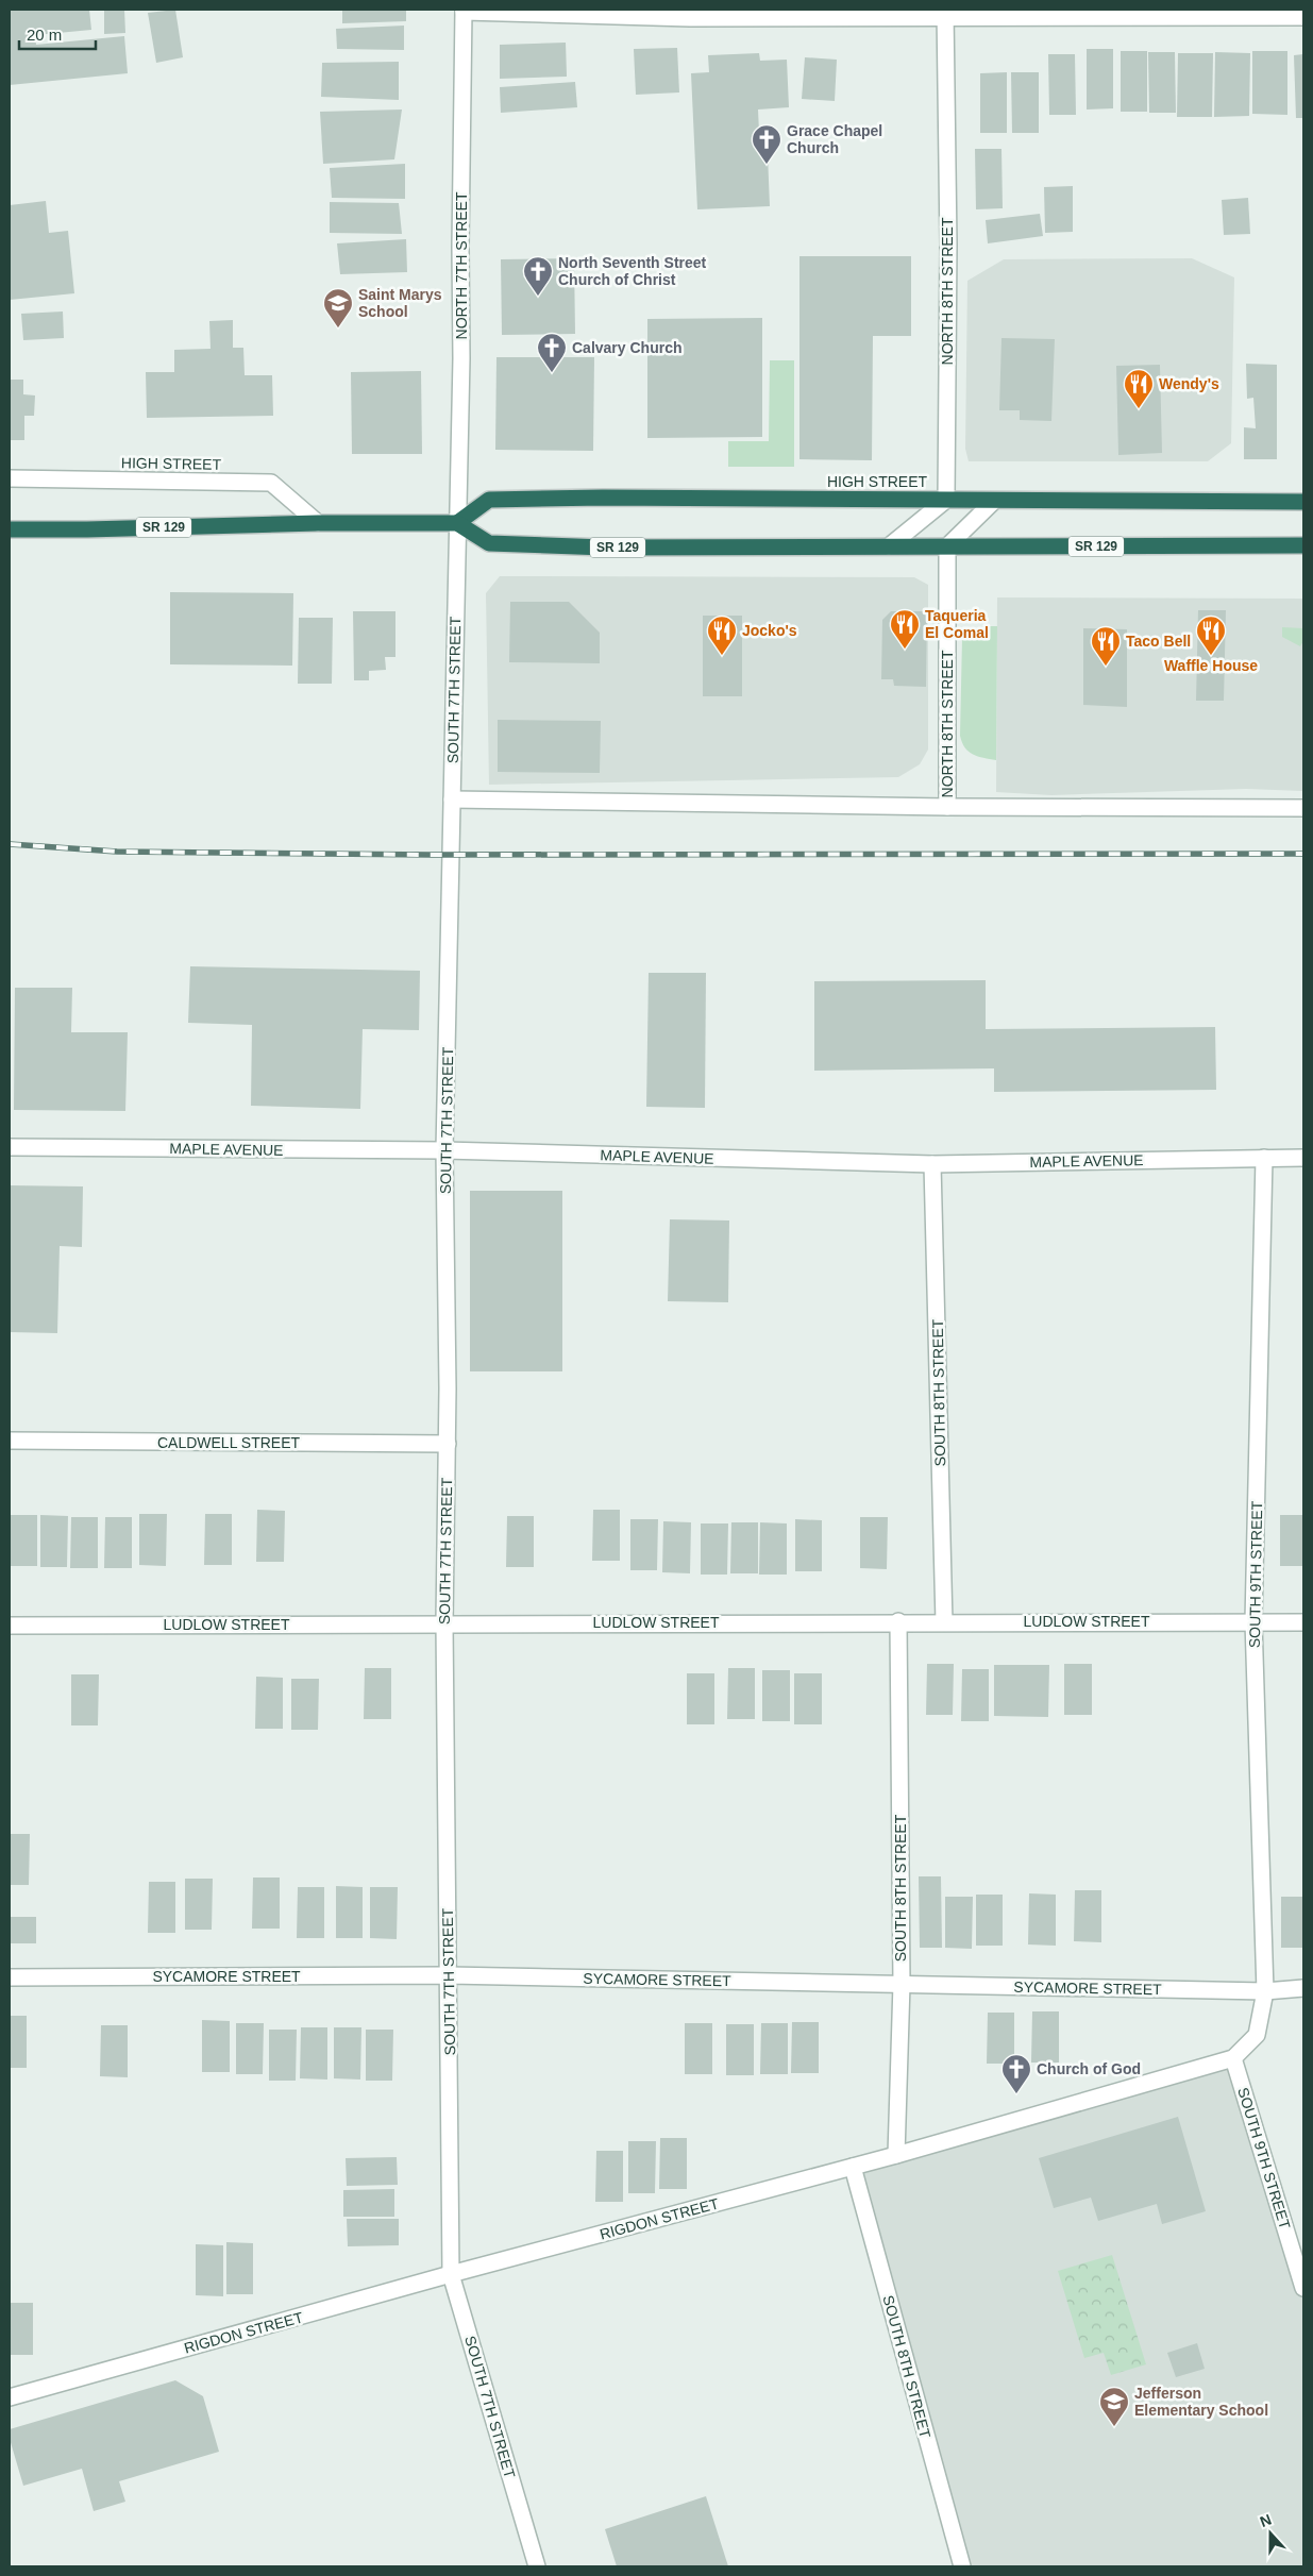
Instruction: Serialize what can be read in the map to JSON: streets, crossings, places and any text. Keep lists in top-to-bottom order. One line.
{"streets":{"highway":["HIGH STREET","SR 129"],"street":["NORTH 7TH STREET","NORTH 8TH STREET","SOUTH 7TH STREET","MAPLE AVENUE","SOUTH 8TH STREET","CALDWELL STREET","SOUTH 9TH STREET","LUDLOW STREET","SYCAMORE STREET","RIGDON STREET"]},"crossings":[["NORTH 7TH STREET","HIGH STREET"],["NORTH 7TH STREET","SR 129"],["NORTH 7TH STREET","SOUTH 7TH STREET"],["NORTH 8TH STREET","HIGH STREET"],["NORTH 8TH STREET","SR 129"],["HIGH STREET","SR 129"],["HIGH STREET","SOUTH 7TH STREET"],["SR 129","SOUTH 7TH STREET"],["SOUTH 7TH STREET","MAPLE AVENUE"],["SOUTH 7TH STREET","CALDWELL STREET"],["SOUTH 7TH STREET","LUDLOW STREET"],["SOUTH 7TH STREET","SYCAMORE STREET"],["SOUTH 7TH STREET","RIGDON STREET"],["MAPLE AVENUE","SOUTH 8TH STREET"],["MAPLE AVENUE","SOUTH 9TH STREET"],["SOUTH 8TH STREET","LUDLOW STREET"],["SOUTH 8TH STREET","SYCAMORE STREET"],["SOUTH 8TH STREET","RIGDON STREET"],["SOUTH 9TH STREET","LUDLOW STREET"],["SOUTH 9TH STREET","SYCAMORE STREET"],["SOUTH 9TH STREET","RIGDON STREET"],["SYCAMORE STREET","RIGDON STREET"]],"places":{"church":["Grace Chapel Church","North Seventh Street Church of Christ","Calvary Church","Church of God"],"school or university":["Saint Marys School","Jefferson Elementary School"],"restaurant":["Wendy's","Taqueria El Comal","Jocko's","Waffle House","Taco Bell"]},"scale_bar":"20 m","north":"top"}
